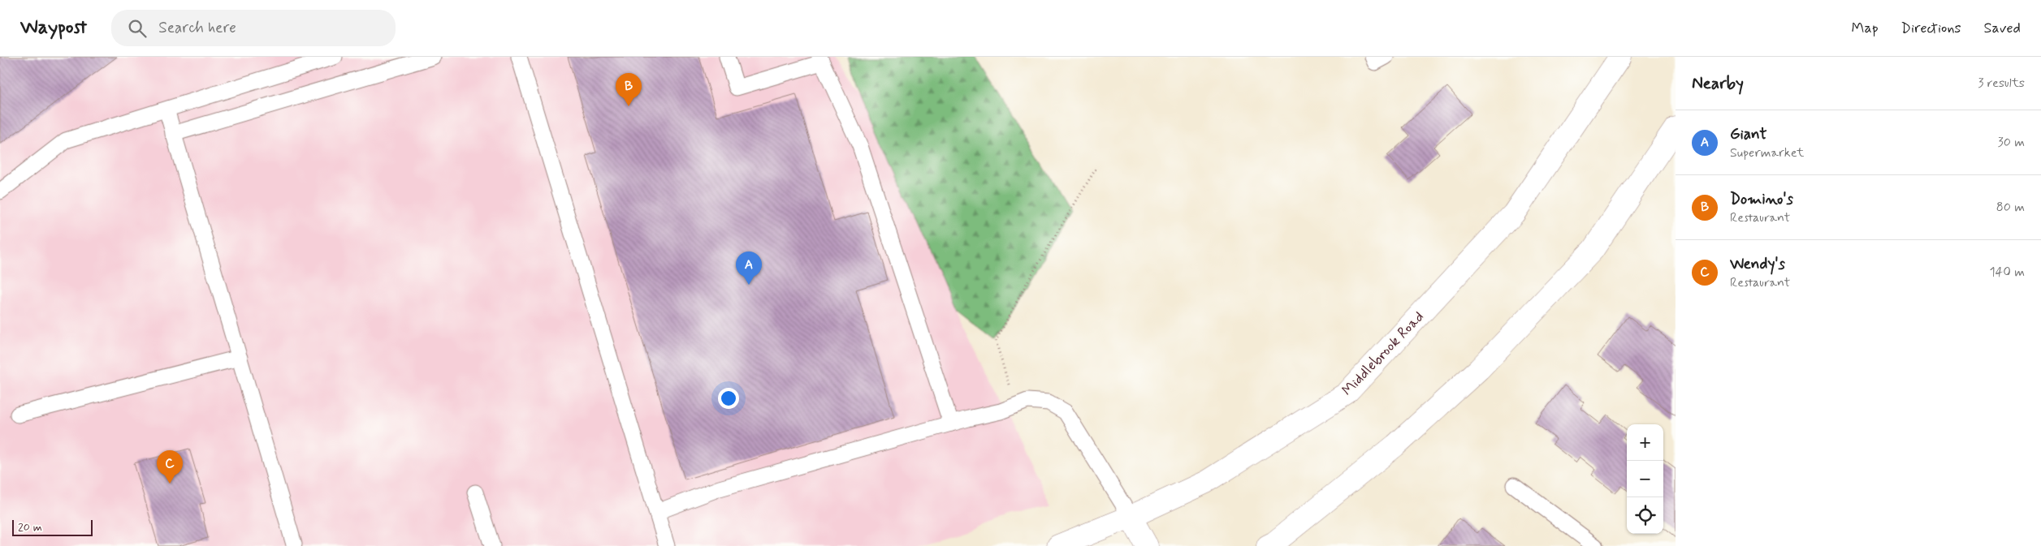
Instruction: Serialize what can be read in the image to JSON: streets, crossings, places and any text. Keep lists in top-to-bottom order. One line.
{"streets":{"main road":["Middlebrook Road"]},"scale_bar":"20 m","page":{"header":"Waypost","search":"Search here","nav":["Map","Directions","Saved"],"heading":["Nearby","3 results"],"pins":["B","A","C"],"list":[{"mark":"A","name":"Giant","note":"Supermarket","value":"30 m"},{"mark":"B","name":"Domino's","note":"Restaurant","value":"80 m"},{"mark":"C","name":"Wendy's","note":"Restaurant","value":"140 m"}],"map_buttons":["+","−"],"scale":"20 m"}}
